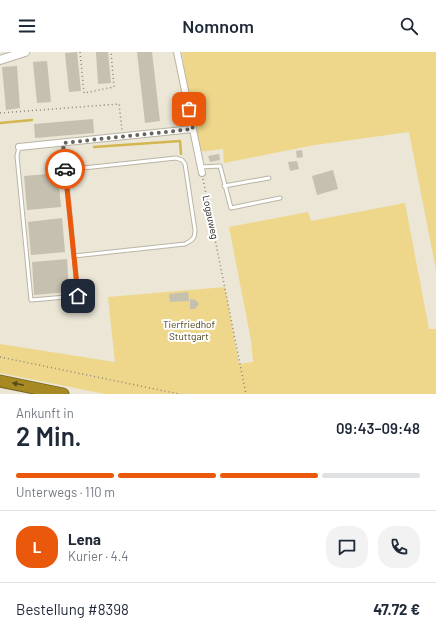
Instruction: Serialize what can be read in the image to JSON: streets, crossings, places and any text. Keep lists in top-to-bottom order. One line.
{"streets":{"path":["Logauweg"]},"parks":["Tierfriedhof Stuttgart"],"page":{"header":"Nomnom","heading":["2 Min.","Ankunft in","09:43–09:48"],"panel":["Lena","Kurier · 4.4","Bestellung #8398","47.72 €"],"bar":"Unterwegs · 110 m","round":"L"}}
